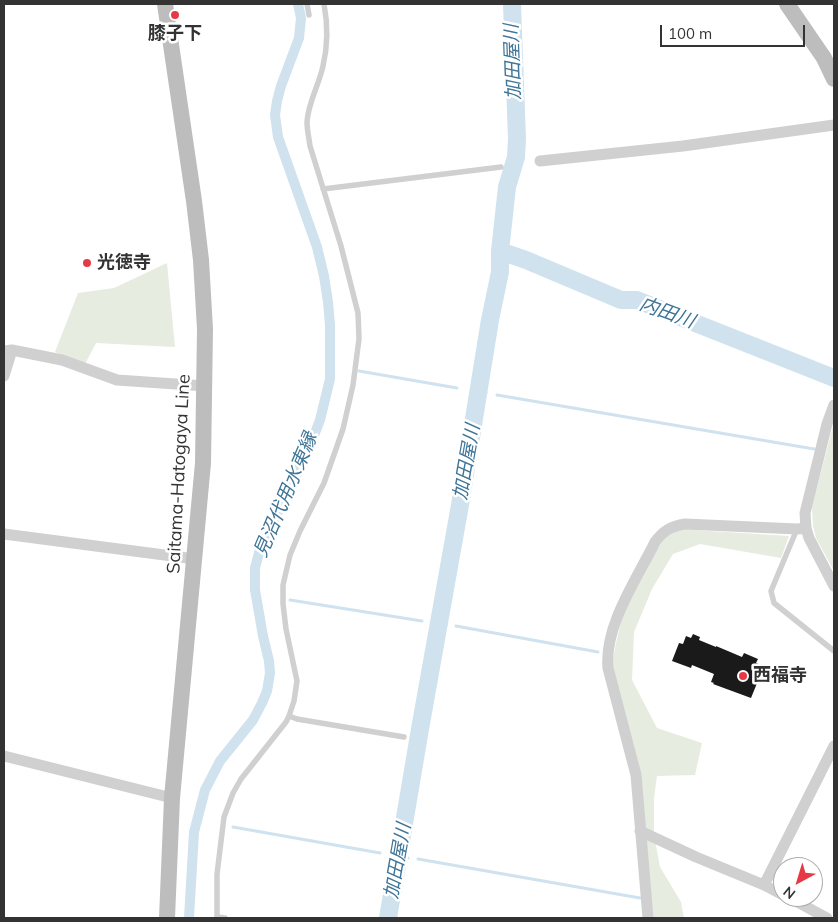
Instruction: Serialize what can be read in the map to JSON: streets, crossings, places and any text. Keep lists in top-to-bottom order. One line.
{"streets":{"main road":["Saitama-Hatogaya Line"]},"water":["加田屋川","内田川","見沼代用水東縁"],"places":["膝子下","光徳寺","西福寺"],"scale_bar":"100 m","north":"bottom left"}
